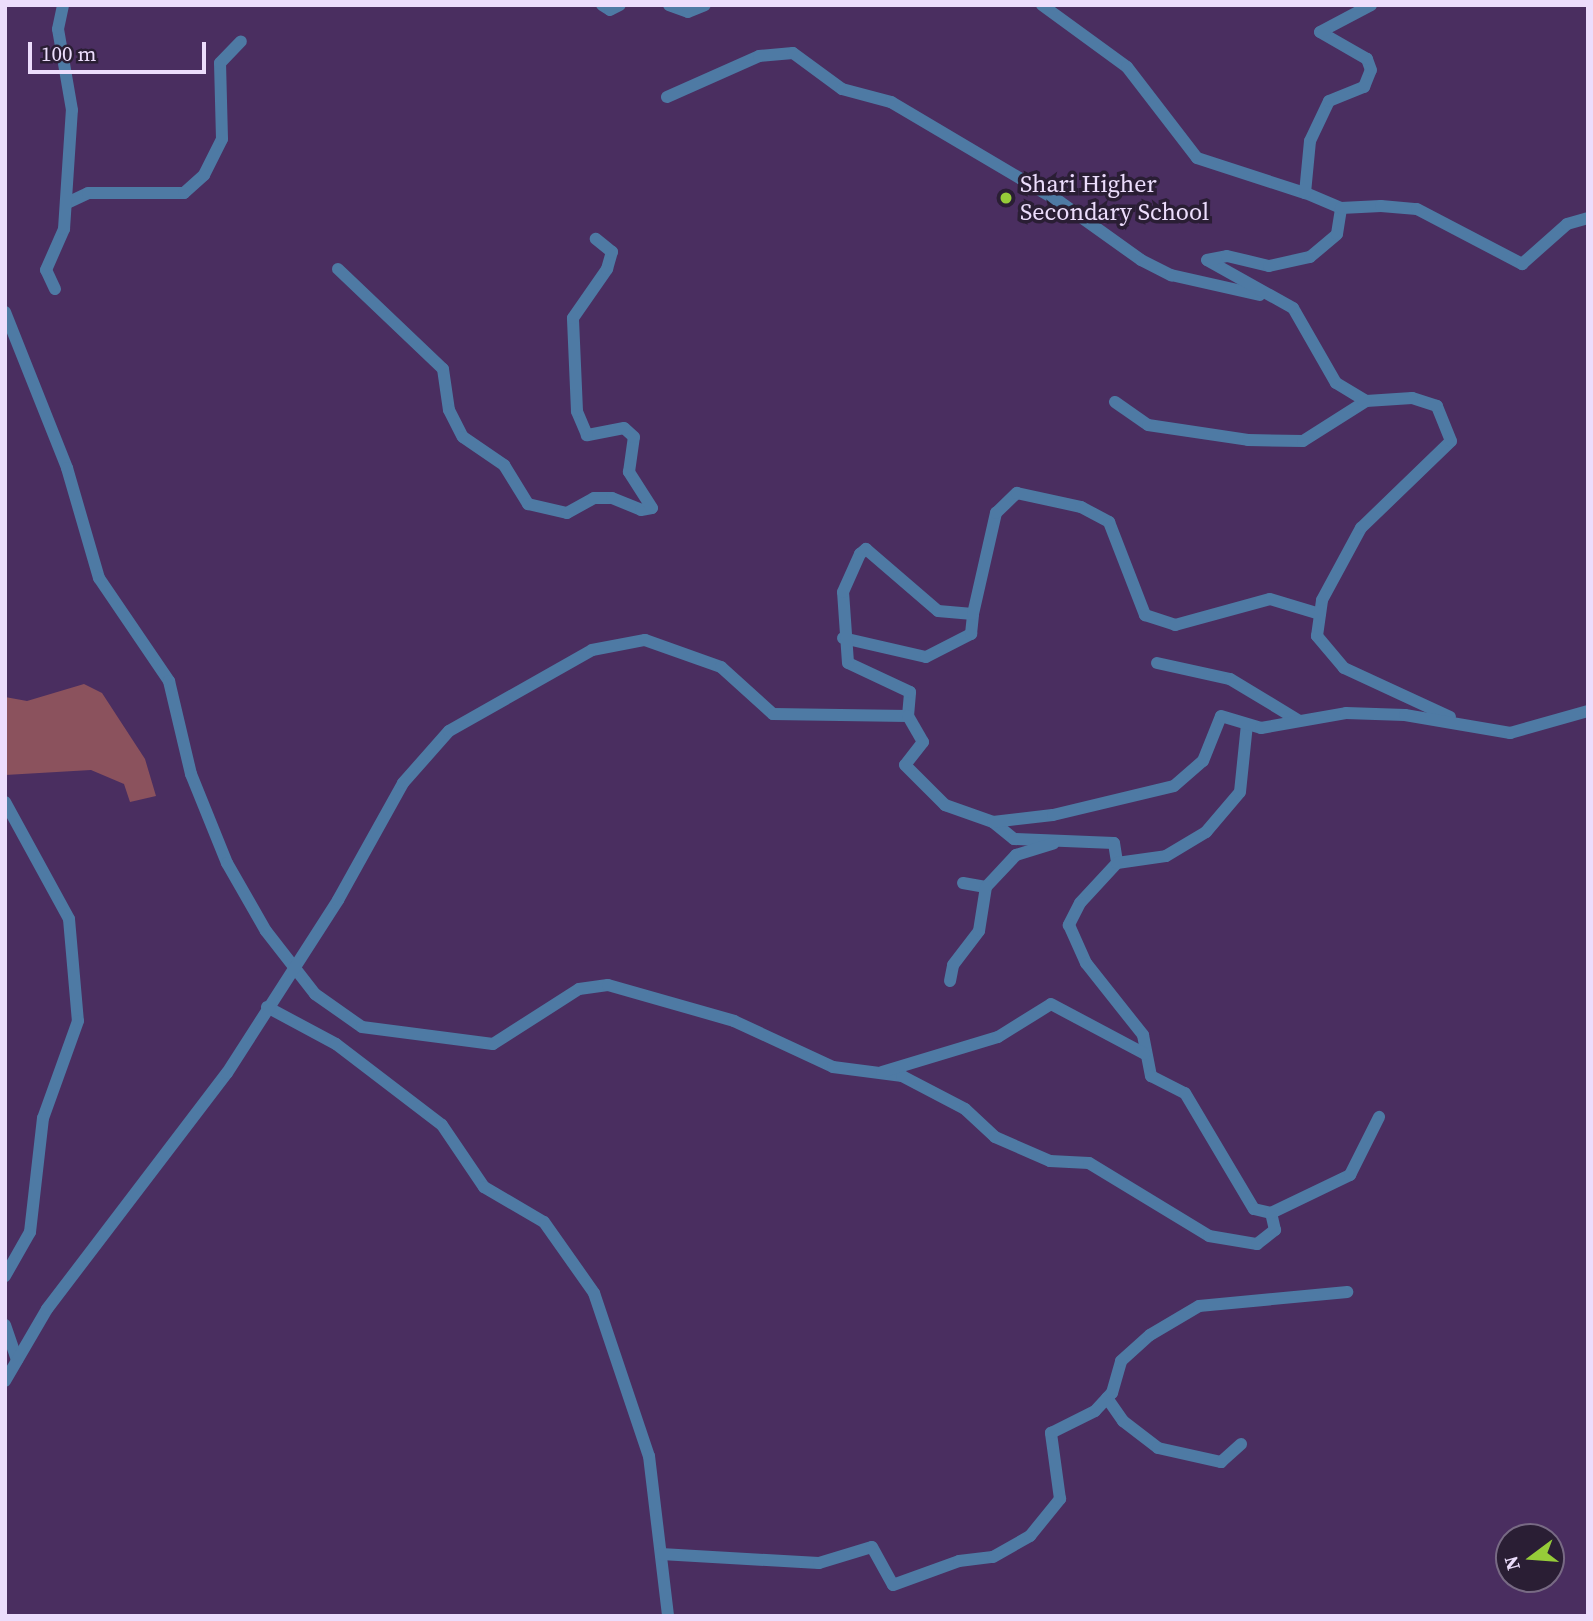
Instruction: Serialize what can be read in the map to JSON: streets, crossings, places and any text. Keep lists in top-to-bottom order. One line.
{"places":["Shari Higher Secondary School"],"scale_bar":"100 m","north":"left"}
